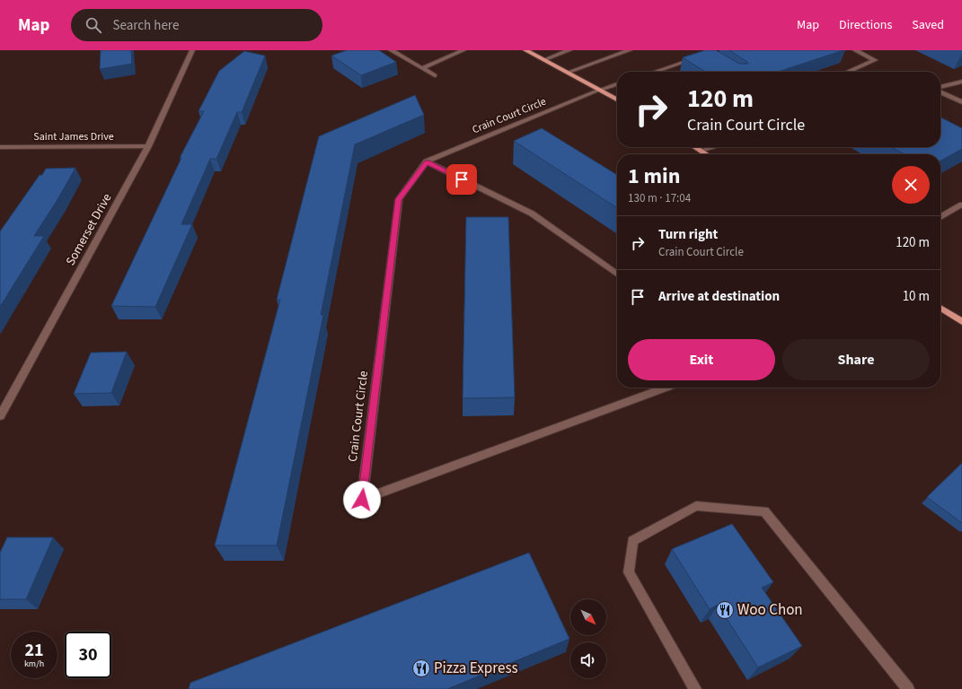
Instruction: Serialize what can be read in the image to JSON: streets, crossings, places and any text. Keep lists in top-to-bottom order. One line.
{"streets":{"street":["Crain Court Circle","Saint James Drive","Somerset Drive"]},"crossings":[["Saint James Drive","Somerset Drive"]],"places":{"restaurant":["Woo Chon","Pizza Express"]},"north":"bottom right","page":{"header":"Map","search":"Search here","nav":["Map","Directions","Saved"],"turn":["120 m","Crain Court Circle"],"heading":["1 min","130 m · 17:04"],"list":[{"name":"Turn right","note":"Crain Court Circle","value":"120 m"},{"name":"Arrive at destination","value":"10 m"}],"buttons":["Exit","Share"],"speed":"21 km/h","limit":"30"}}
